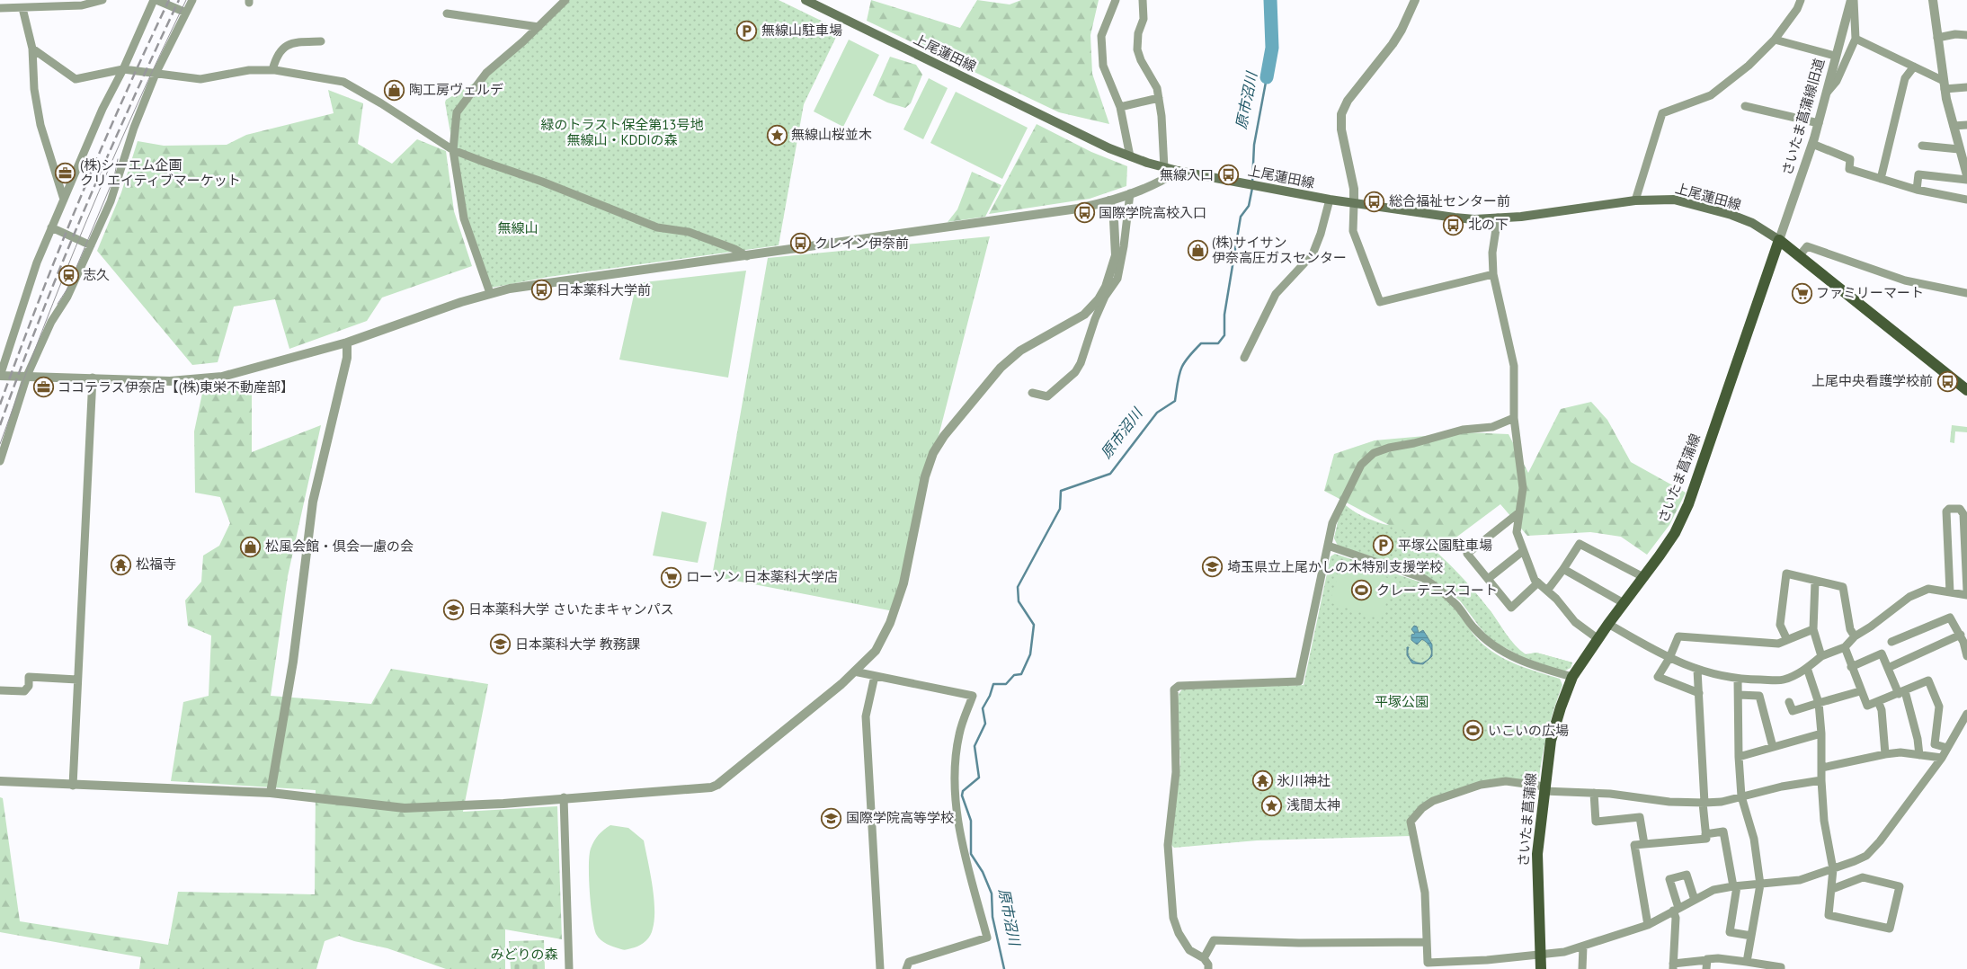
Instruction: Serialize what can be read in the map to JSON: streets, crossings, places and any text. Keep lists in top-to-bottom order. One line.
{"streets":{"main road":["上尾蓮田線","さいたま菖蒲線"],"street":["さいたま菖蒲線旧道"]},"crossings":[["上尾蓮田線","さいたま菖蒲線旧道"],["上尾蓮田線","さいたま菖蒲線"],["さいたま菖蒲線旧道","さいたま菖蒲線"]],"water":["原市沼川"],"parks":["緑のトラスト保全第13号地 無線山・KDDIの森","無線山","平塚公園","みどりの森"],"places":{"parking":["無線山駐車場","平塚公園駐車場"],"shop":["陶工房ヴェルデ","(株)サイサン 伊奈高圧ガスセンター","松風会館・倶会一慮の会"],"place":["無線山桜並木","浅間太神"],"office":["(株)シーエム企画 クリエイティブマーケット","ココテラス伊奈店【(株)東栄不動産部】"],"bus stop":["無線入口","総合福祉センター前","国際学院高校入口","北の下","クレイン伊奈前","日本薬科大学前","上尾中央看護学校前"],"station":["志久"],"supermarket":["ファミリーマート","ローソン 日本薬科大学店"],"temple":["松福寺","氷川神社"],"school or university":["埼玉県立上尾かしの木特別支援学校","日本薬科大学 さいたまキャンパス","日本薬科大学 教務課","国際学院高等学校"],"sports":["クレーテニスコート","いこいの広場"]}}
